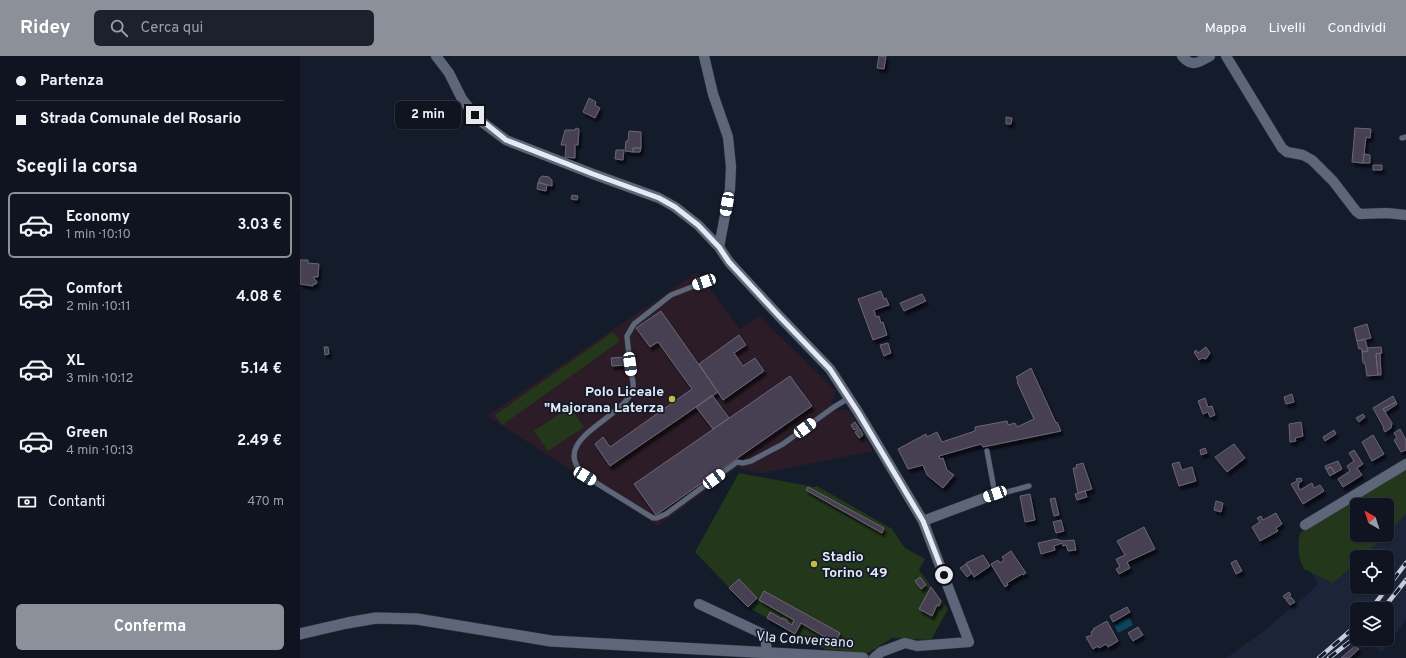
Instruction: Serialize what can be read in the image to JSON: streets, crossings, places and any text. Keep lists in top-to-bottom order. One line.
{"streets":{"main road":["VIa Conversano"]},"places":["Polo Liceale \"Majorana Laterza","Stadio Torino '49"],"north":"top left","page":{"header":"Ridey","search":"Cerca qui","nav":["Mappa","Livelli","Condividi"],"banner":["Partenza","Strada Comunale del Rosario"],"bubble":"2 min","heading":"Scegli la corsa","list":[{"name":"Economy","note":"1 min · 10:10","value":"3.03 €"},{"name":"Comfort","note":"2 min · 10:11","value":"4.08 €"},{"name":"XL","note":"3 min · 10:12","value":"5.14 €"},{"name":"Green","note":"4 min · 10:13","value":"2.49 €"}],"pay":["Contanti","470 m"],"buttons":"Conferma"}}
